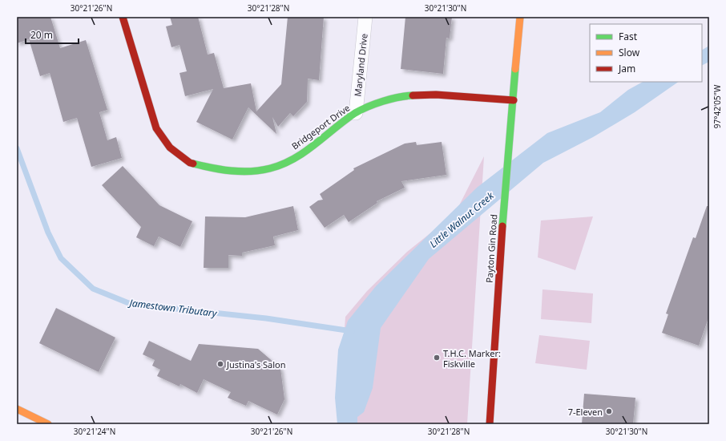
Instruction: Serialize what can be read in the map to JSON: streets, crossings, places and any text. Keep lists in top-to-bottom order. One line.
{"streets":{"street":["Maryland Drive","Bridgeport Drive","Payton Gin Road"]},"crossings":[["Maryland Drive","Bridgeport Drive"],["Bridgeport Drive","Payton Gin Road"]],"water":["Little Walnut Creek","Jamestown Tributary"],"places":["T.H.C. Marker: Fiskville","Justina's Salon","7-Eleven"],"legend":["Fast","Slow","Jam"],"scale_bar":"20 m","coordinates":["30°21'26\"N","30°21'28\"N","30°21'30\"N","97°42'05\"W","30°21'24\"N"]}
